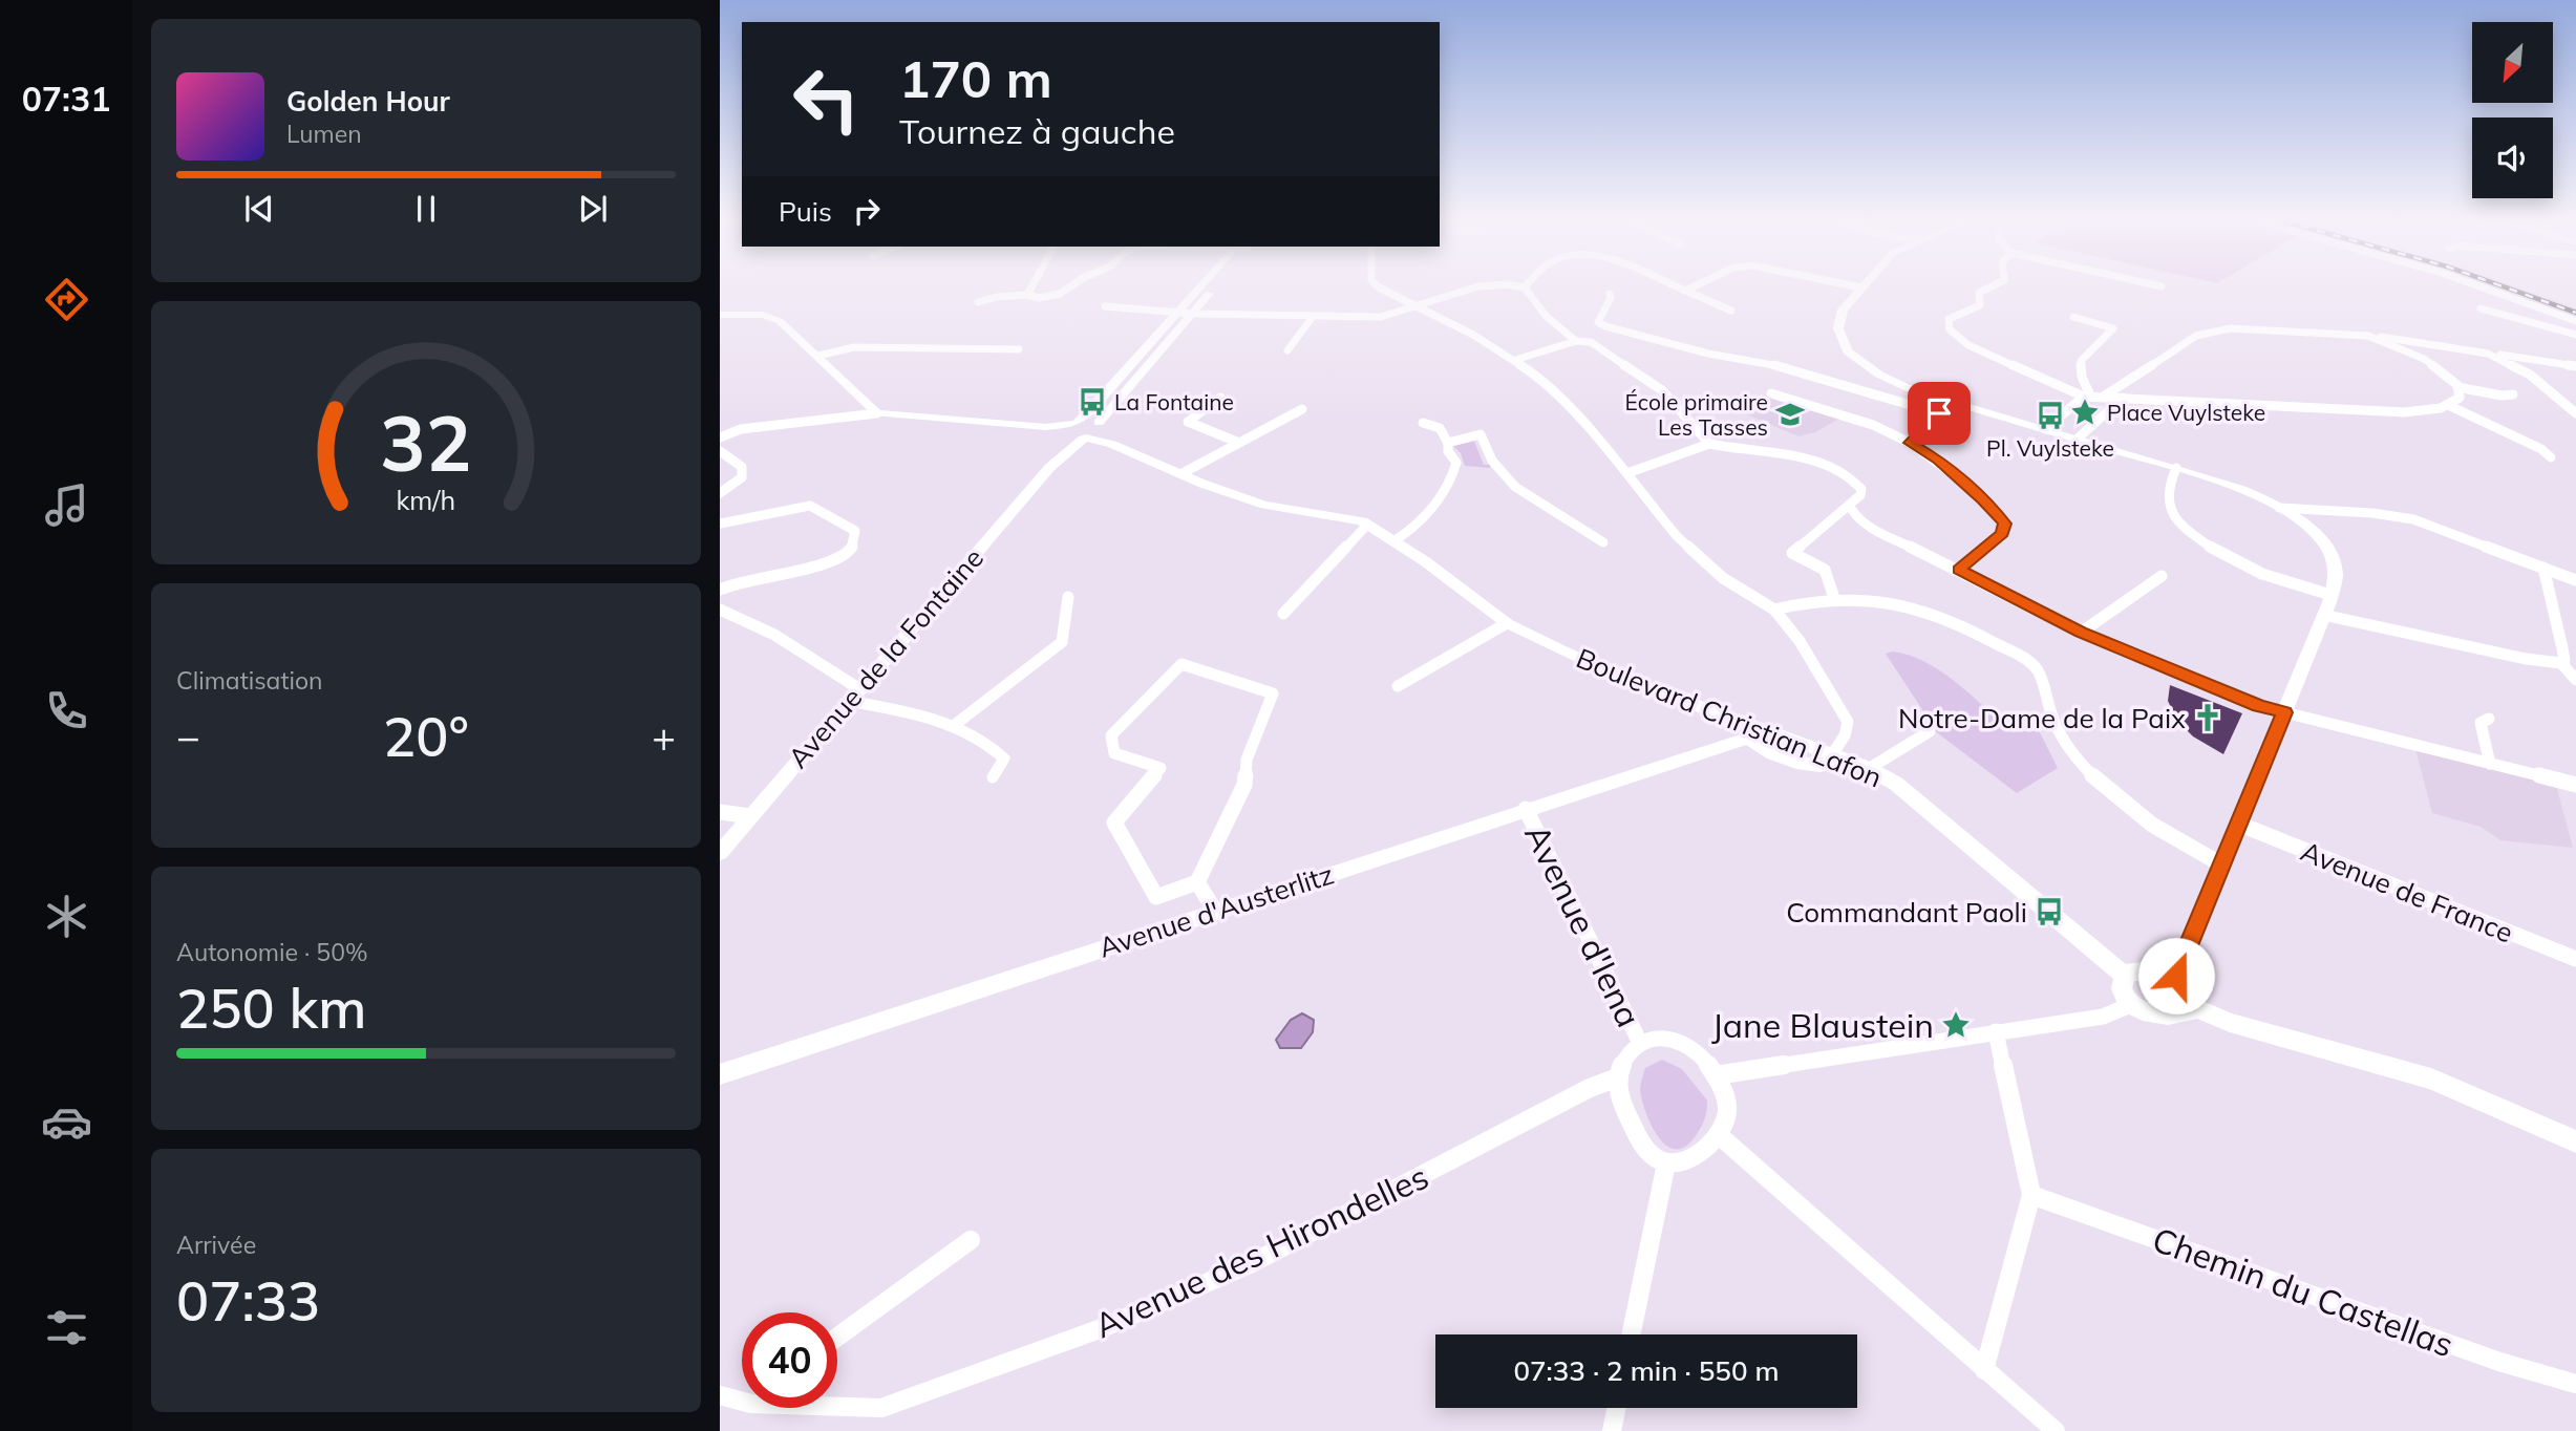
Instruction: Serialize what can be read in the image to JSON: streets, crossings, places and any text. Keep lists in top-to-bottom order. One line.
{"streets":{"street":["Avenue de la Fontaine","Boulevard Christian Lafon","Avenue de France","Avenue d'Austerlitz","Avenue d'Iena","Avenue des Hirondelles","Chemin du Castellas"]},"crossings":[["Avenue de la Fontaine","Boulevard Christian Lafon"],["Boulevard Christian Lafon","Avenue d'Austerlitz"],["Avenue d'Austerlitz","Avenue d'Iena"],["Avenue d'Iena","Avenue des Hirondelles"]],"places":{"bus stop":["La Fontaine","Pl. Vuylsteke","Commandant Paoli"],"place":["Place Vuylsteke","Jane Blaustein"],"school or university":["École primaire Les Tasses"],"church":["Notre-Dame de la Paix"]},"north":"bottom left","page":{"tabs":"07:31","turn":["170 m","Tournez à gauche"],"song":["Golden Hour","Lumen"],"then":"Puis","tile":["Climatisation",["Autonomie · 50%","250 km"],["Arrivée","07:33"]],"heat":["−","20°","+"],"limit":"40","trip":"07:33 · 2 min · 550 m","gauge":["32","km/h"]}}
